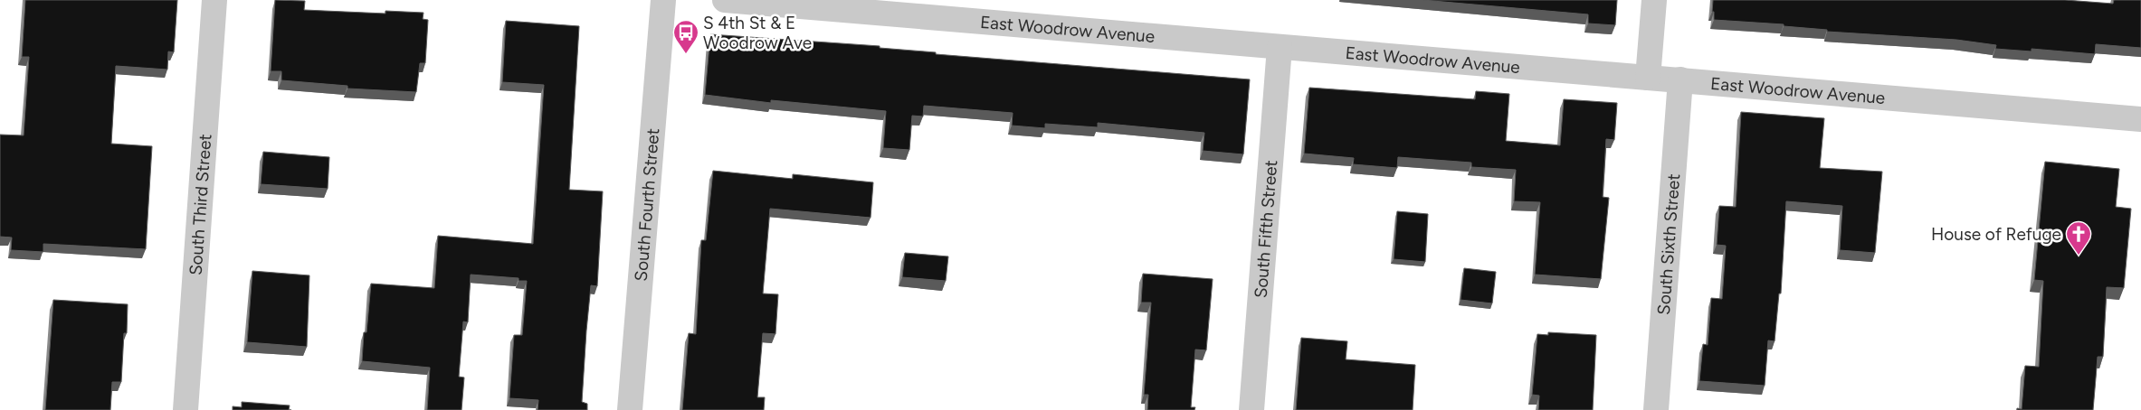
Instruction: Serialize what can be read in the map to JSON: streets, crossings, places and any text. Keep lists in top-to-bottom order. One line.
{"streets":{"street":["East Woodrow Avenue","South Third Street","South Fourth Street","South Fifth Street","South Sixth Street"]},"crossings":[["East Woodrow Avenue","South Fifth Street"],["East Woodrow Avenue","South Sixth Street"]],"places":{"bus stop":["S 4th St & E Woodrow Ave"],"church":["House of Refuge"]}}
